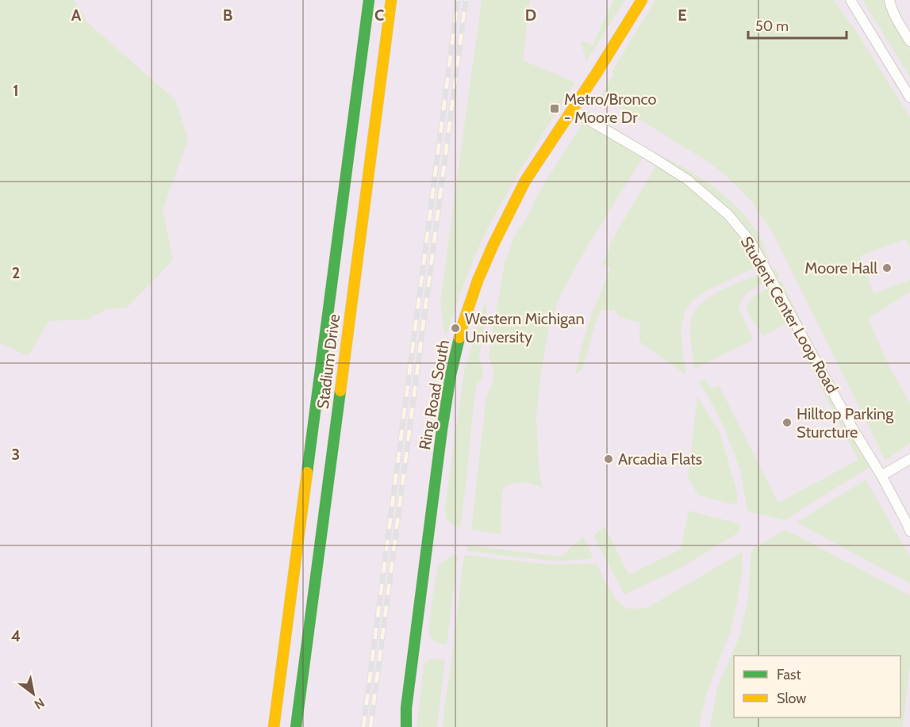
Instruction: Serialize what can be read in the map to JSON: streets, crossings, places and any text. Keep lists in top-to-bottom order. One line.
{"streets":{"main road":["Stadium Drive","Ring Road South"],"street":["Student Center Loop Road"]},"crossings":[["Student Center Loop Road","Ring Road South"]],"places":{"transit":["Metro/Bronco - Moore Dr"],"other":["Moore Hall","Western Michigan University","Hilltop Parking Sturcture","Arcadia Flats"]},"legend":["Fast","Slow"],"scale_bar":"50 m","north":"bottom right","grid":{"columns":["A","B","C","D","E"],"rows":["1","2","3","4"]}}
